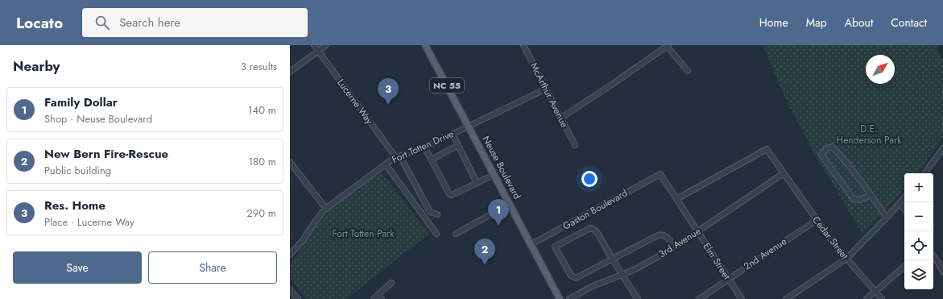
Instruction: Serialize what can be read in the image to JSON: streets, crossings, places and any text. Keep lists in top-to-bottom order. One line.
{"streets":{"main road":["NC 55","Neuse Boulevard"],"street":["McArthur Avenue","Lucerne Way","Fort Totten Drive","Gaston Boulevard","Cedar Street","3rd Avenue","2nd Avenue","Elm Street"]},"crossings":[["McArthur Avenue","Fort Totten Drive"],["Lucerne Way","Fort Totten Drive"],["Fort Totten Drive","Neuse Boulevard"],["Neuse Boulevard","Gaston Boulevard"],["Gaston Boulevard","Elm Street"],["Cedar Street","3rd Avenue"],["Cedar Street","2nd Avenue"],["Cedar Street","Elm Street"],["3rd Avenue","Elm Street"],["2nd Avenue","Elm Street"]],"parks":["D.E. Henderson Park","Fort Totten Park"],"north":"top right","page":{"header":"Locato","search":"Search here","nav":["Home","Map","About","Contact"],"heading":["Nearby","3 results"],"pins":["3","1","2"],"list":[{"mark":"1","name":"Family Dollar","note":"Shop · Neuse Boulevard","value":"140 m"},{"mark":"2","name":"New Bern Fire-Rescue","note":"Public building","value":"180 m"},{"mark":"3","name":"Res. Home","note":"Place · Lucerne Way","value":"290 m"}],"map_buttons":["+","−"],"buttons":["Save","Share"]}}
